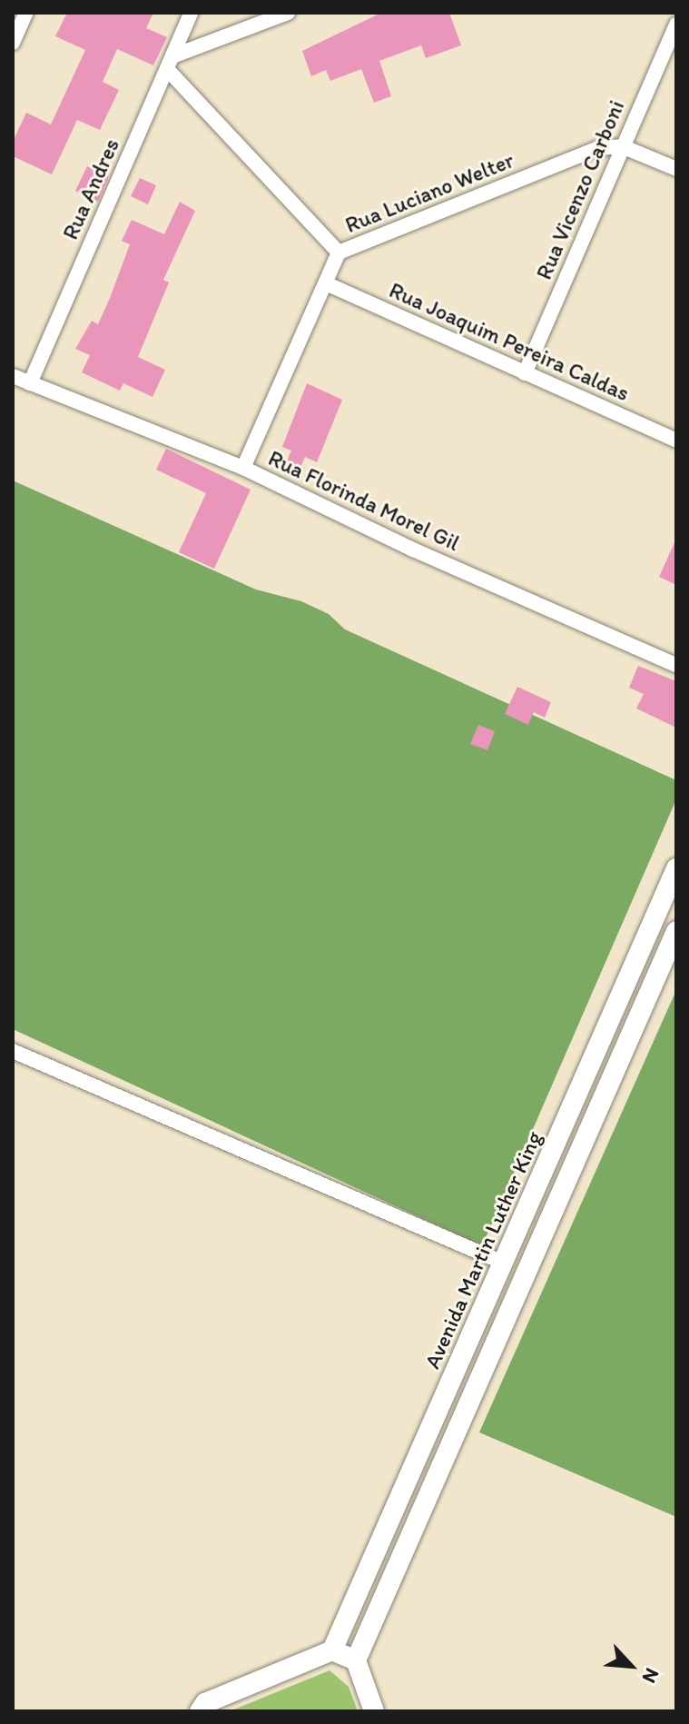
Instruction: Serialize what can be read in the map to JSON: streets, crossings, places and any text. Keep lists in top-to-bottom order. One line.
{"streets":{"main road":["Avenida Martin Luther King"],"street":["Rua Andres","Rua Vicenzo Carboni","Rua Luciano Welter","Rua Joaquim Pereira Caldas","Rua Florinda Morel Gil"]},"crossings":[["Rua Andres","Rua Florinda Morel Gil"],["Rua Vicenzo Carboni","Rua Luciano Welter"],["Rua Vicenzo Carboni","Rua Joaquim Pereira Caldas"],["Rua Luciano Welter","Rua Joaquim Pereira Caldas"],["Rua Luciano Welter","Rua Florinda Morel Gil"]],"north":"bottom right"}
